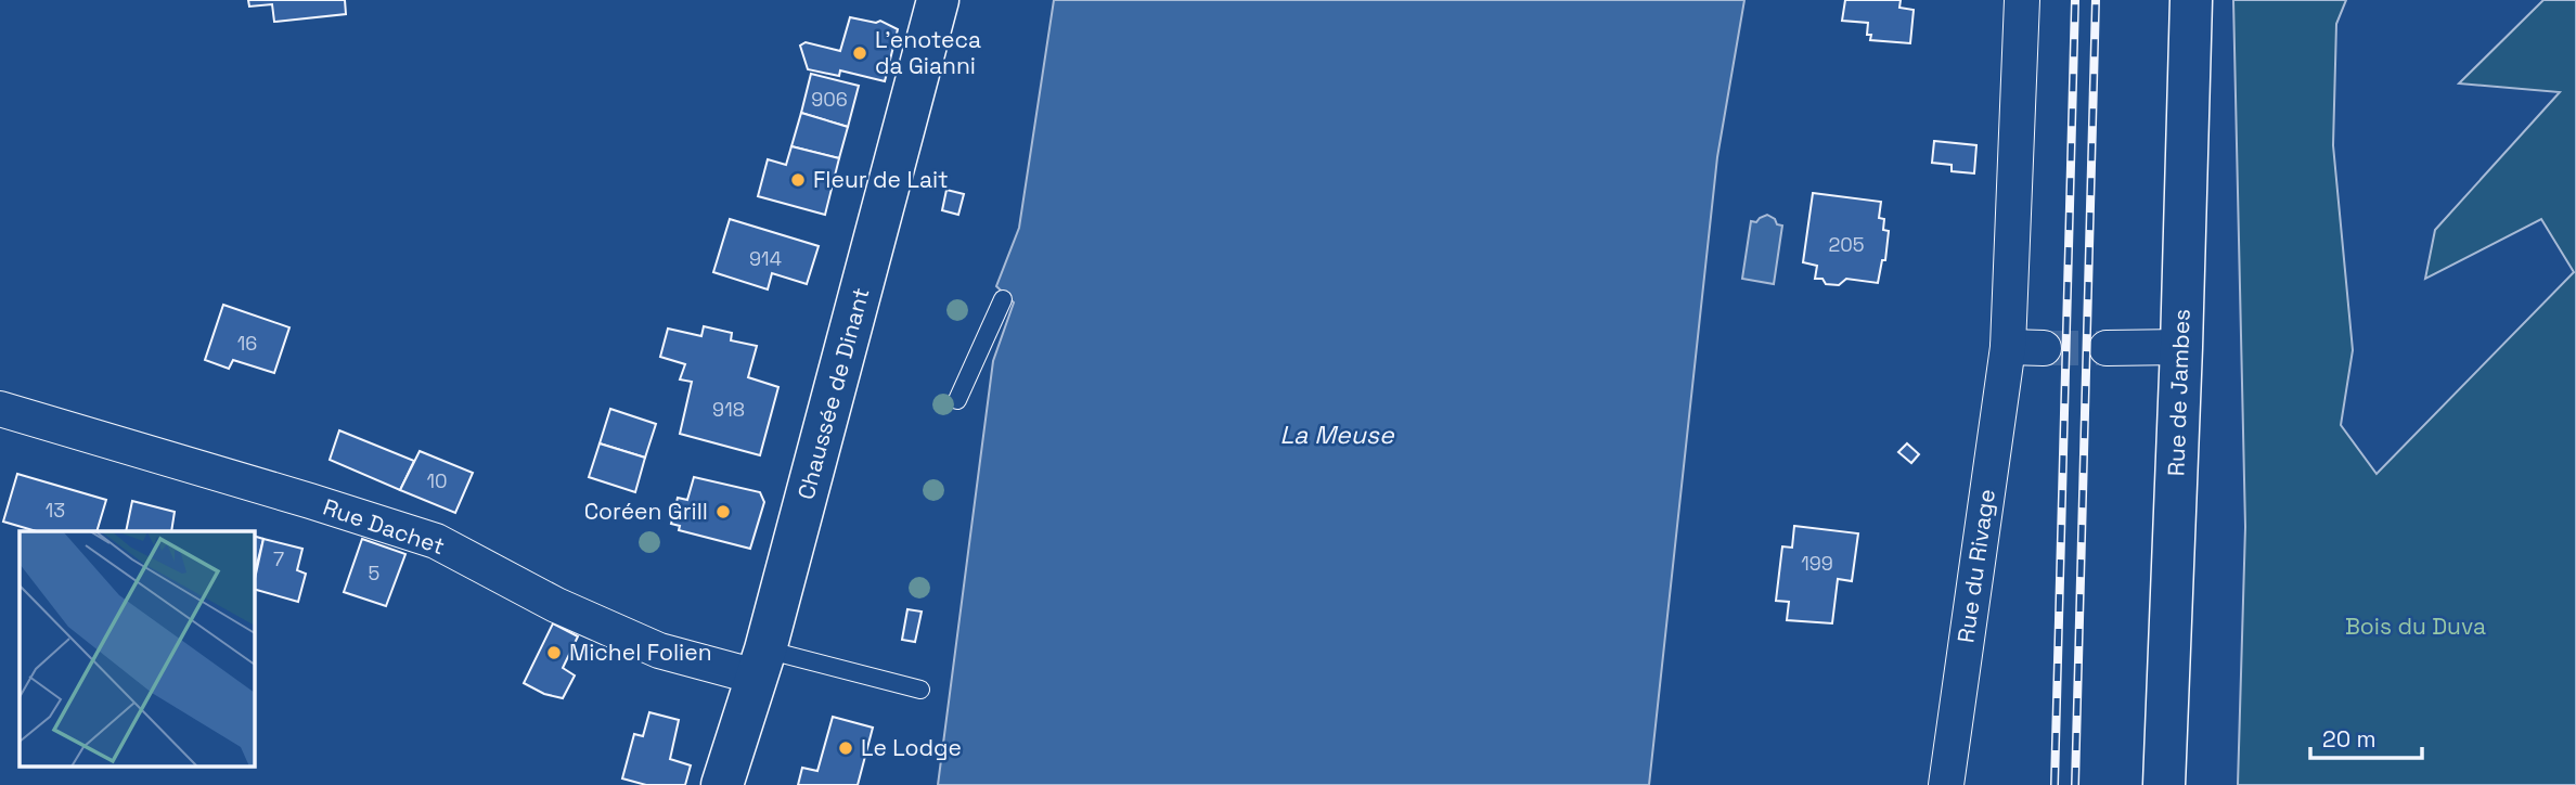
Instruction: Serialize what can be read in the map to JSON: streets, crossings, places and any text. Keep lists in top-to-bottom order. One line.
{"streets":{"main road":["Rue de Jambes","Chaussée de Dinant"],"street":["Rue Dachet","Rue du Rivage"]},"crossings":[["Chaussée de Dinant","Rue Dachet"]],"water":["La Meuse"],"parks":["Bois du Duva"],"places":["L'enoteca da Gianni","Fleur de Lait","Coréen Grill","Michel Folien","Le Lodge"],"house_numbers":["906","205","914","16","918","10","13","7","199","5"],"scale_bar":"20 m"}
